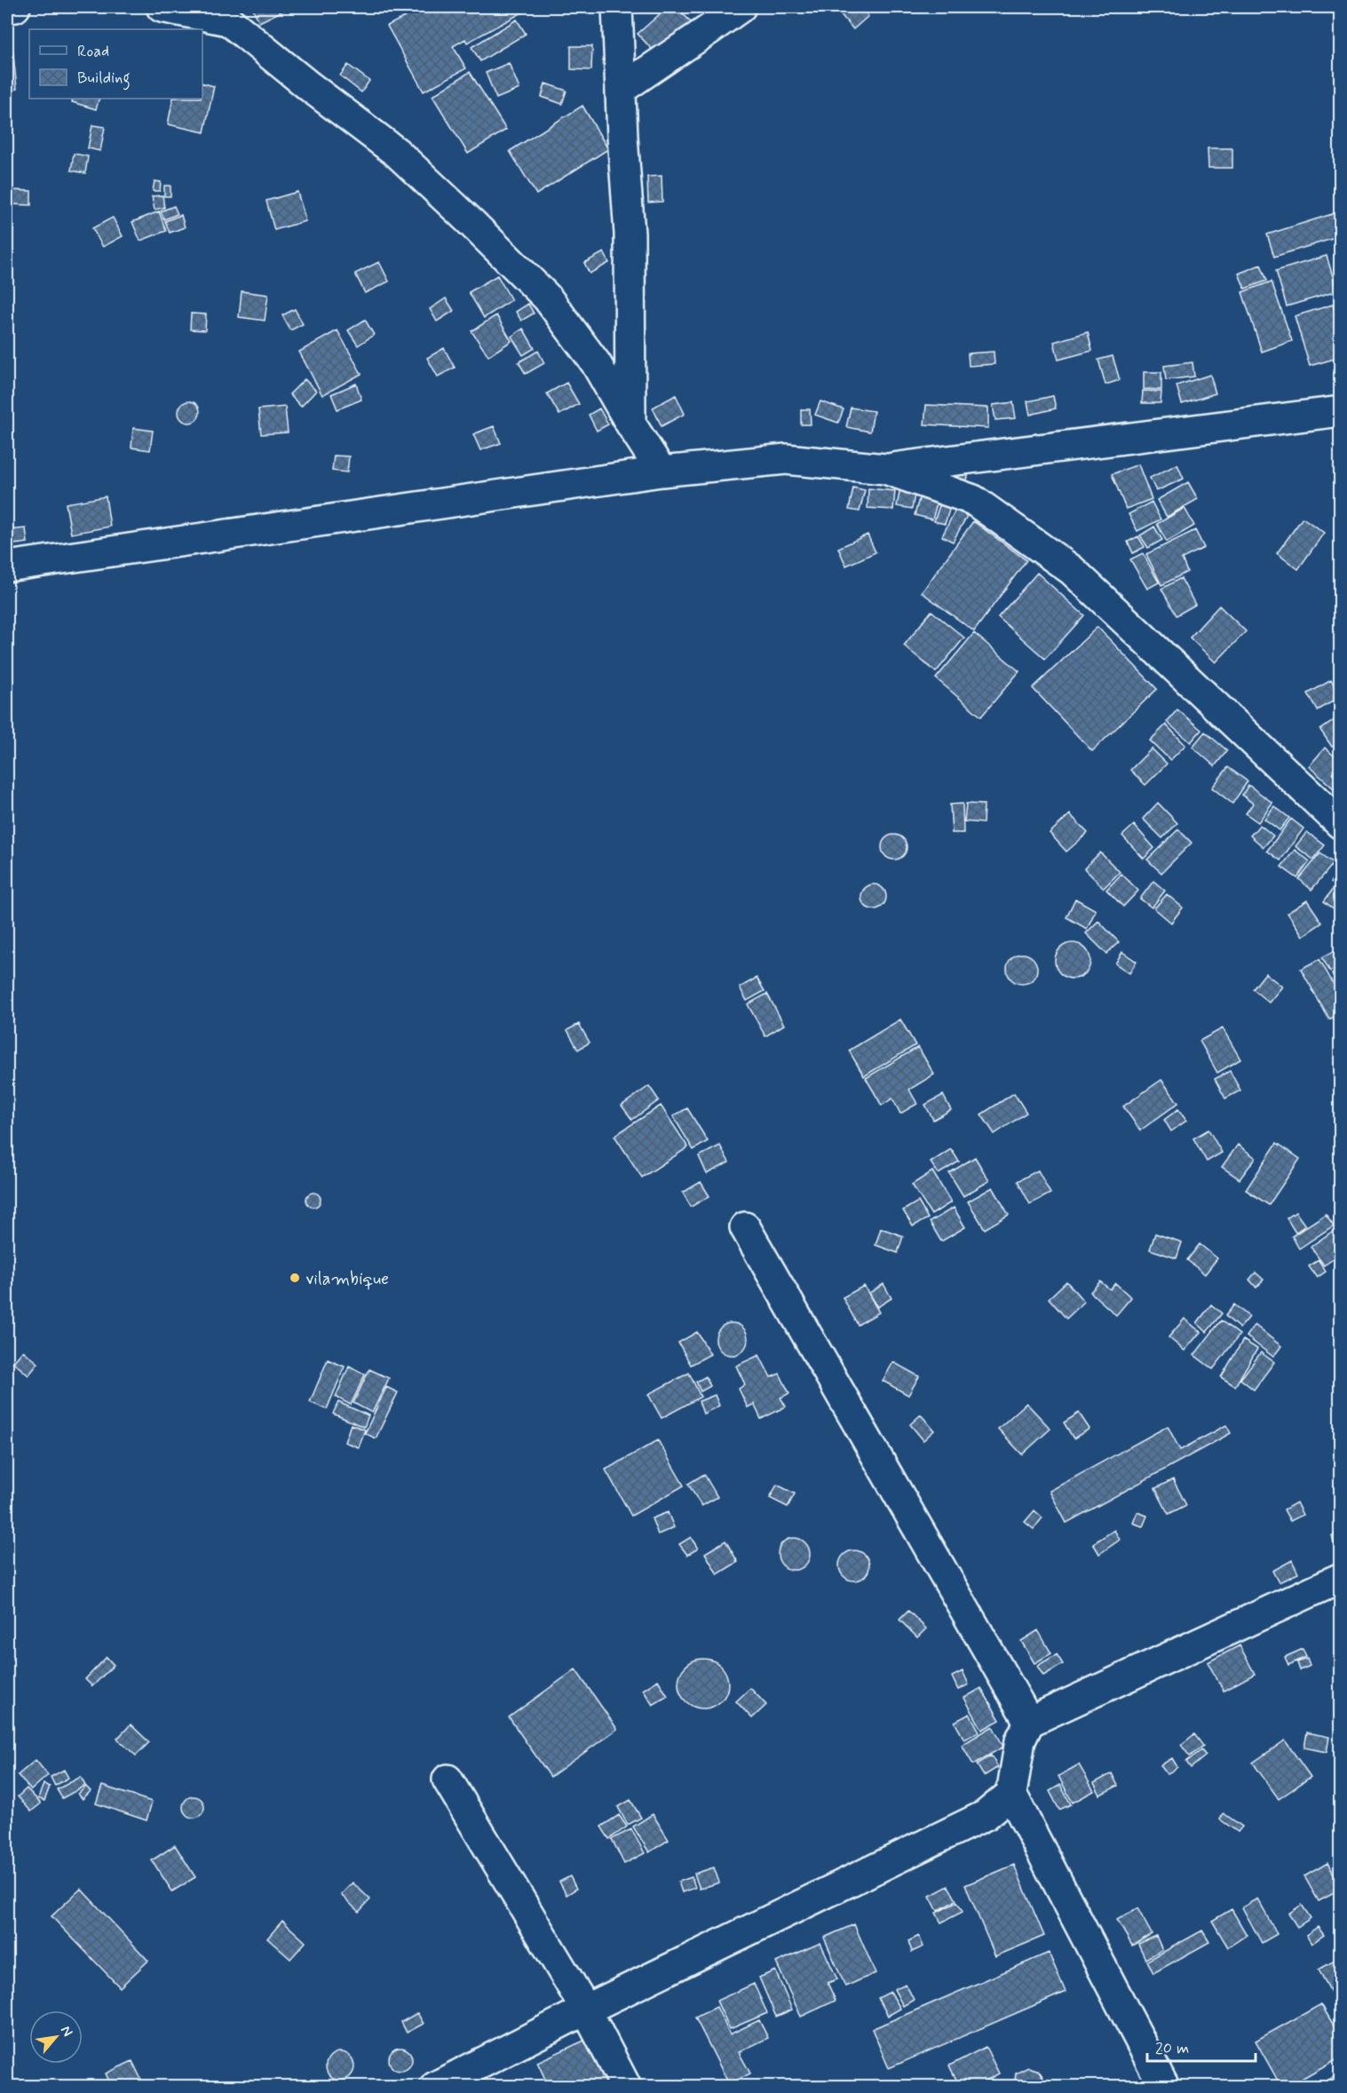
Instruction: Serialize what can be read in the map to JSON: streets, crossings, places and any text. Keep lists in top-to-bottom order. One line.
{"places":["vilambique"],"legend":["Road","Building"],"scale_bar":"20 m","north":"top right"}
